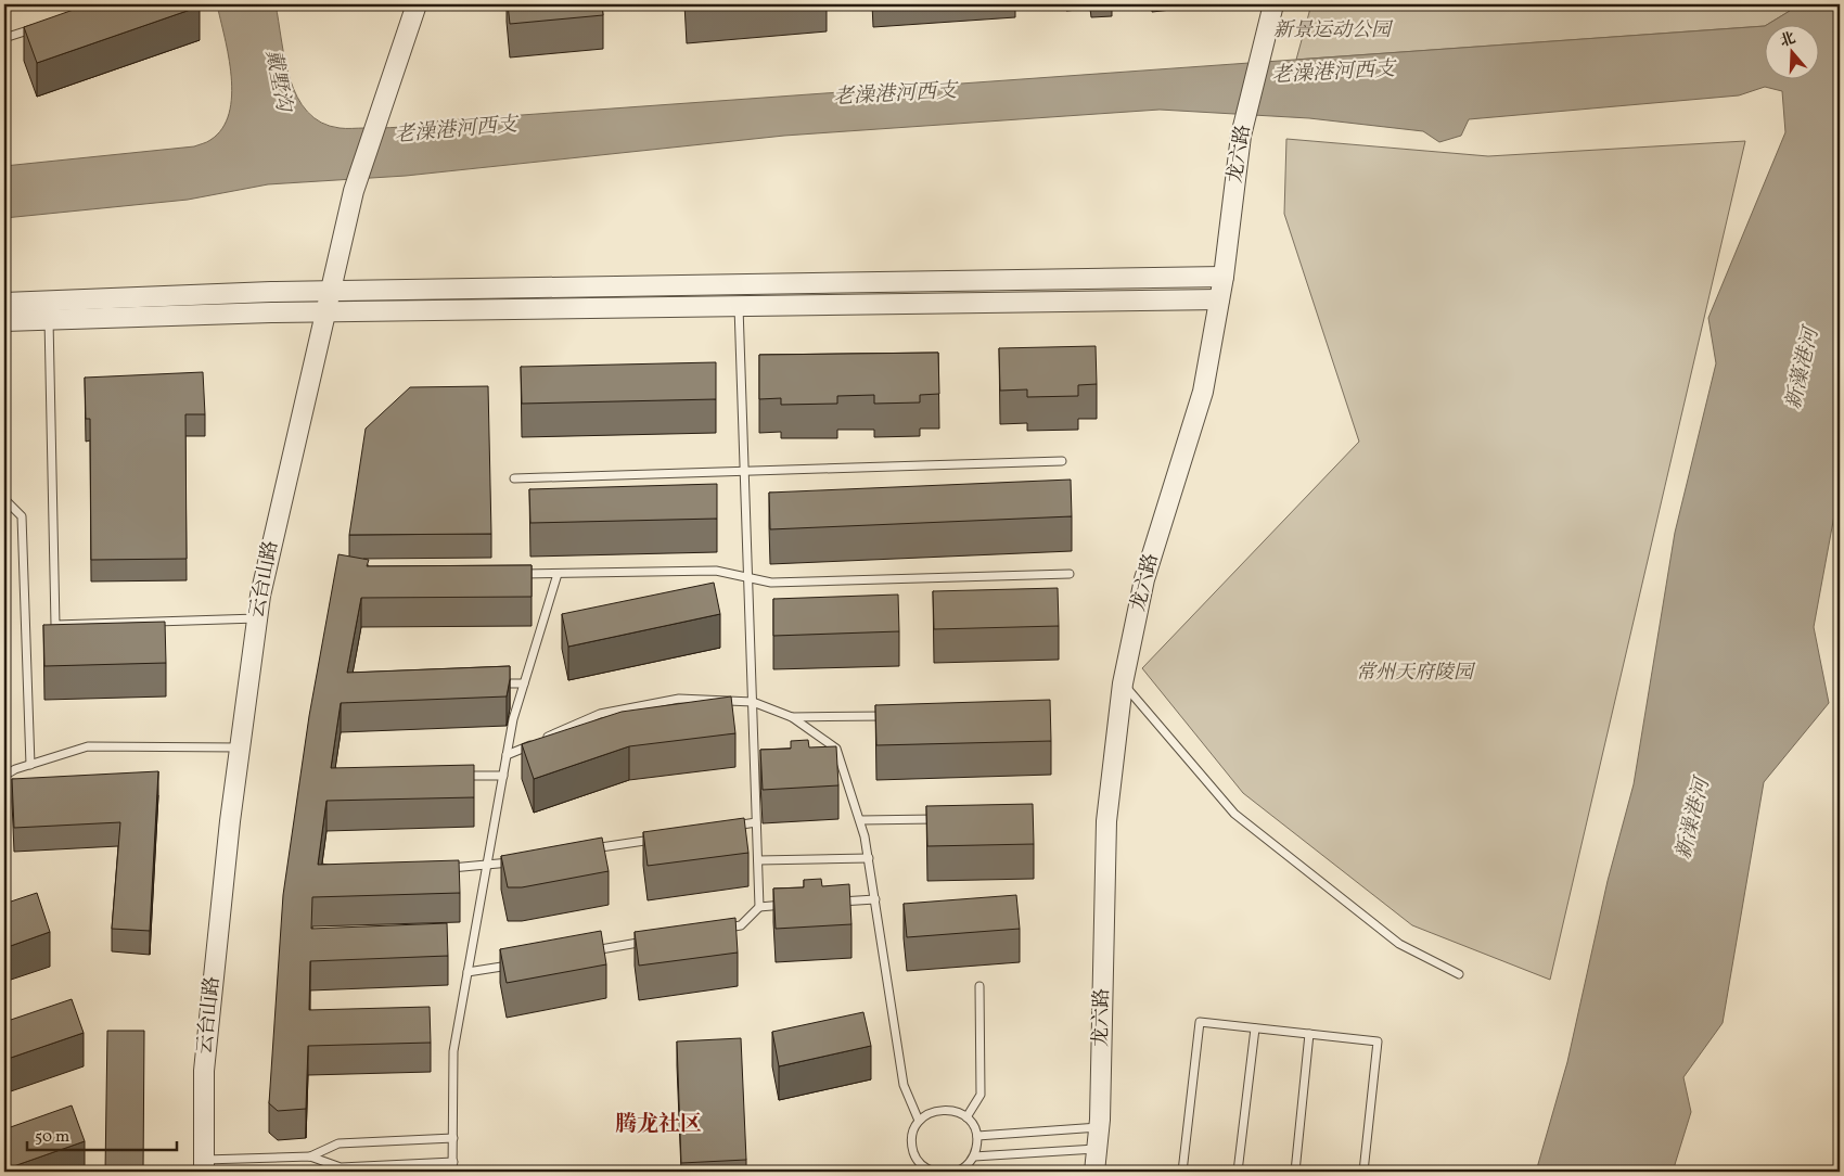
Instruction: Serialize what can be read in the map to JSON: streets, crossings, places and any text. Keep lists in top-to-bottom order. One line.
{"streets":{"street":["龙六路","云台山路"]},"districts":["腾龙社区"],"water":["老澡港河西支","戴墅沟","新藻港河","新澡港河"],"parks":["新景运动公园","常州天府陵园"],"scale_bar":"50 m","north":"top"}
